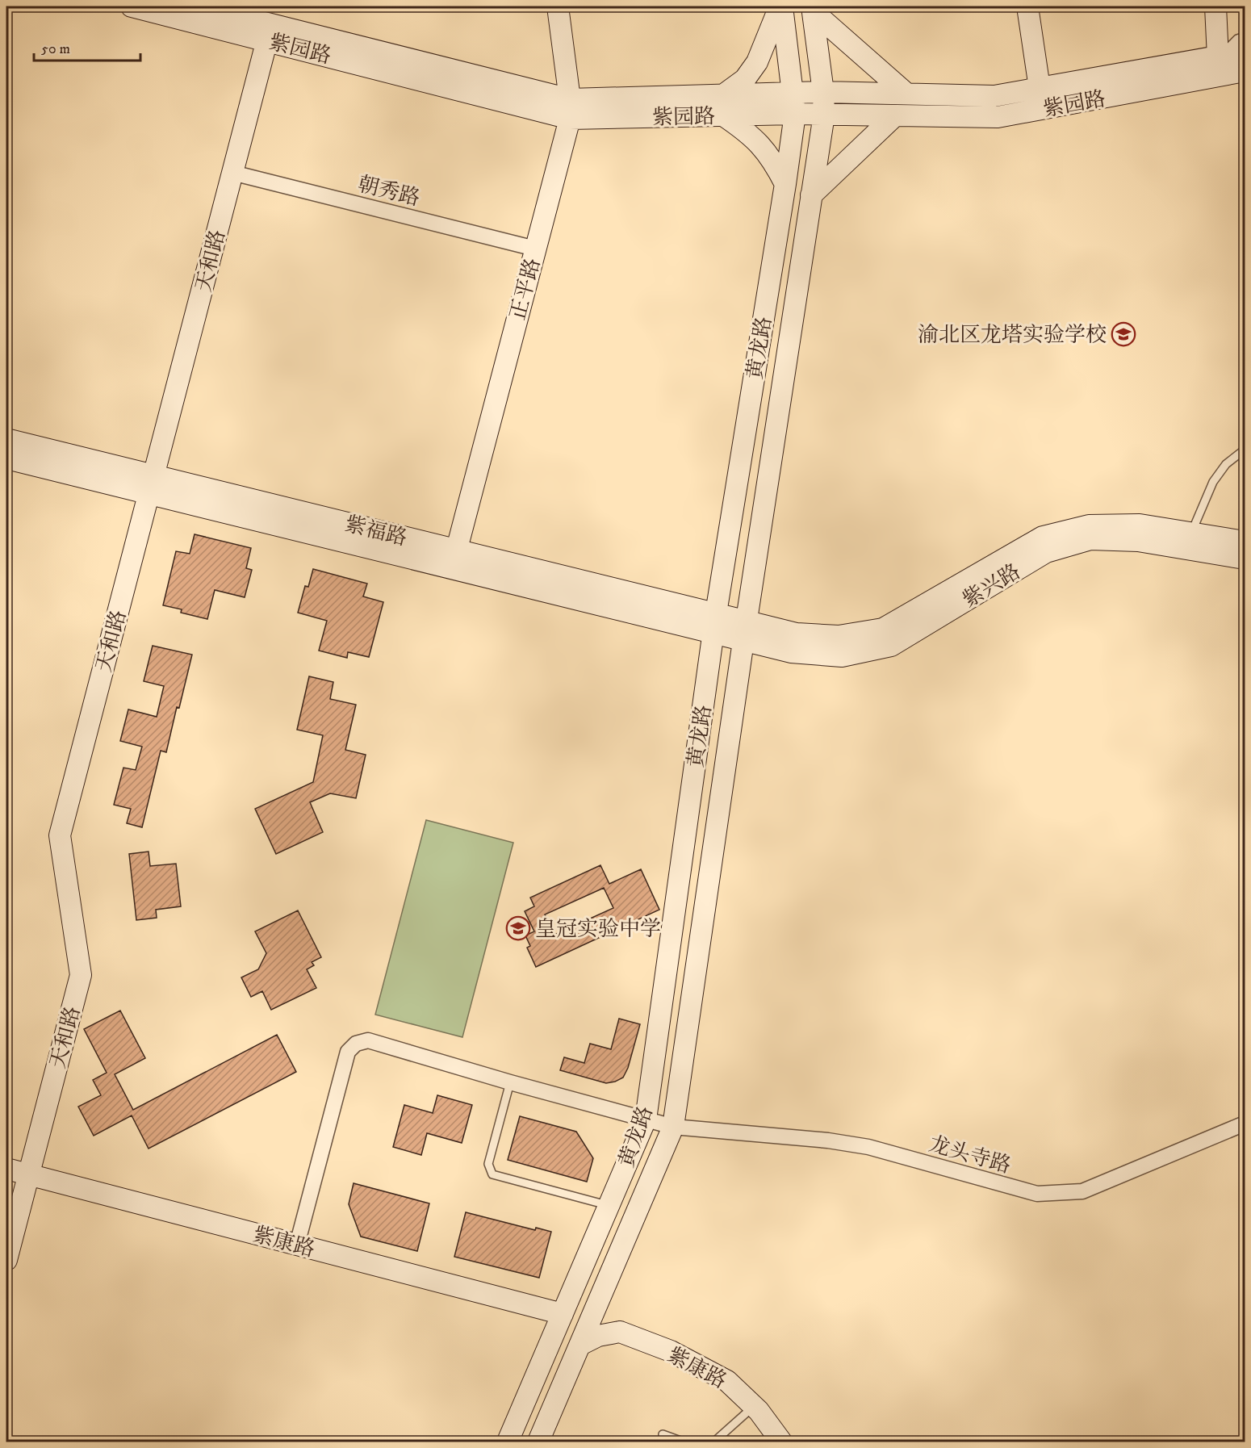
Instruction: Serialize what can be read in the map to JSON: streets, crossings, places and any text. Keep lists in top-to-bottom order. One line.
{"streets":{"main road":["紫园路","天和路","正平路","黄龙路","紫福路","紫兴路","紫康路"],"street":["朝秀路","龙头寺路"]},"crossings":[["紫园路","天和路"],["紫园路","正平路"],["紫园路","黄龙路"],["朝秀路","天和路"],["朝秀路","正平路"],["天和路","紫福路"],["天和路","紫康路"],["正平路","紫福路"],["黄龙路","紫福路"],["黄龙路","紫兴路"],["黄龙路","龙头寺路"],["黄龙路","紫康路"],["紫福路","紫兴路"],["龙头寺路","紫康路"]],"places":{"school or university":["渝北区龙塔实验学校","皇冠实验中学"]},"scale_bar":"50 m"}
